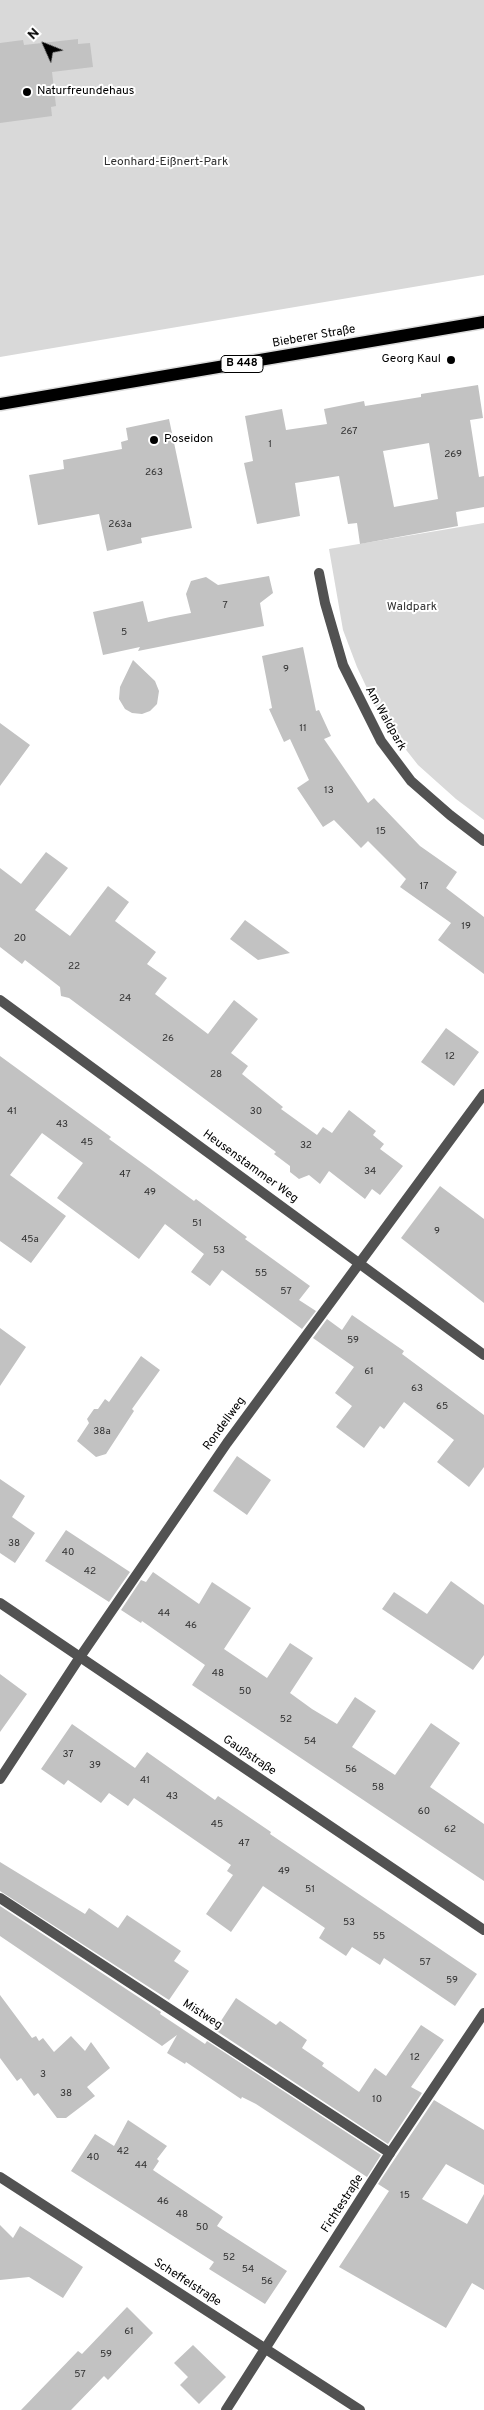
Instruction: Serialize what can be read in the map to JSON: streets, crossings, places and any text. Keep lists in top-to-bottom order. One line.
{"streets":{"main road":["Bieberer Straße","B 448"],"street":["Am Waldpark","Heusenstammer Weg","Rondellweg","Gaußstraße","Mistweg","Fichtestraße","Scheffelstraße"]},"crossings":[["Heusenstammer Weg","Rondellweg"],["Rondellweg","Gaußstraße"],["Mistweg","Fichtestraße"],["Fichtestraße","Scheffelstraße"]],"parks":["Leonhard-Eißnert-Park","Waldpark"],"places":["Naturfreundehaus","Georg Kaul","Poseidon"],"house_numbers":["267","1","269","263","263a","7","5","9","11","13","15","17","19","20","22","24","26","12","28","41","30","43","45","32","34","47","49","51","9","45a","53","55","57","59","61","63","65","38a","38","40","42","44","46","48","50","52","54","37","39","56","41","58","43","60","45","62","47","49","51","53","55","57","59","12","3","38","10","42","40","44","15","46","48","50","52","54","56","61","59","57"],"north":"top left"}
